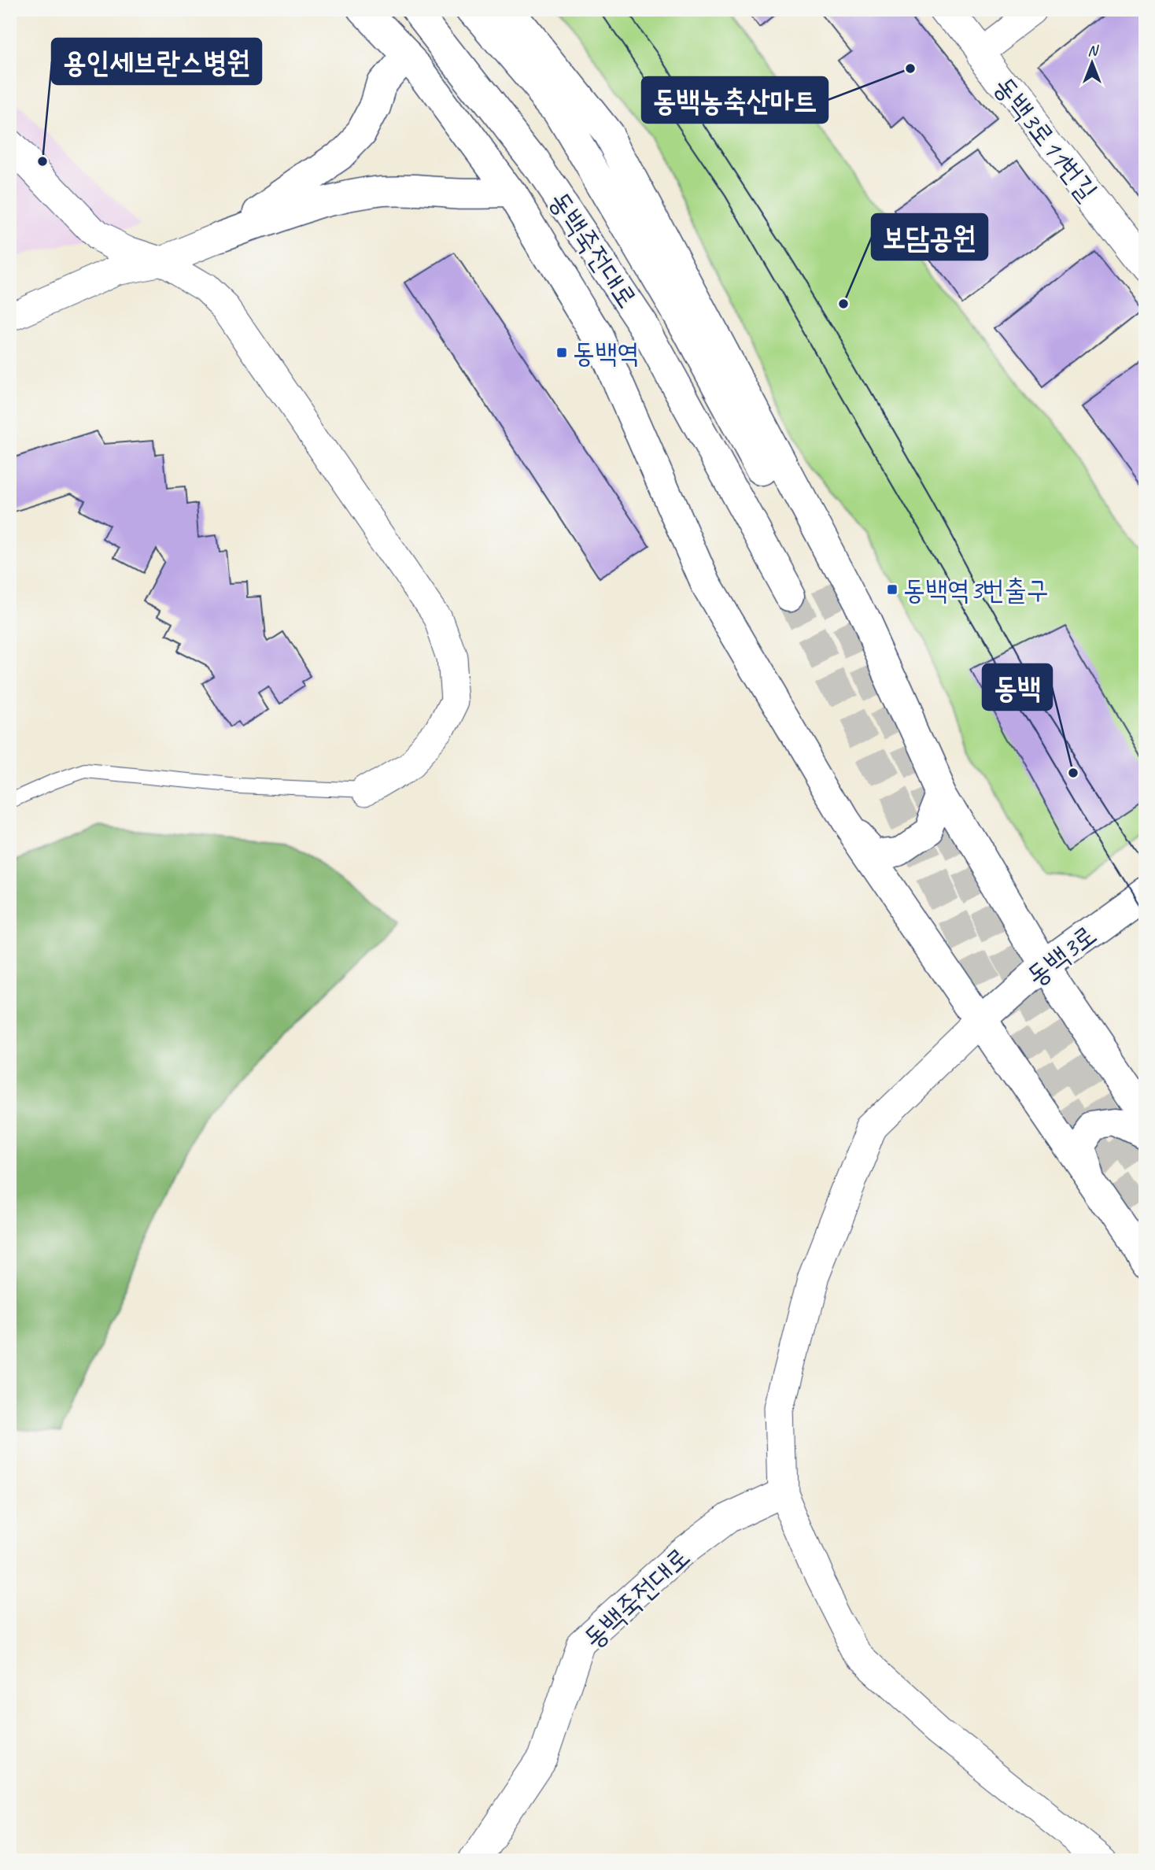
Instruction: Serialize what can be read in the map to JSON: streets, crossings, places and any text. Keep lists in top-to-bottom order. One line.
{"streets":{"main road":["동백죽전대로","동백3로"],"street":["동백3로11번길"]},"places":{"other":["동백농축산마트","용인세브란스병원","보담공원","동백"],"transit":["동백역","동백역3번출구"]},"north":"top"}
